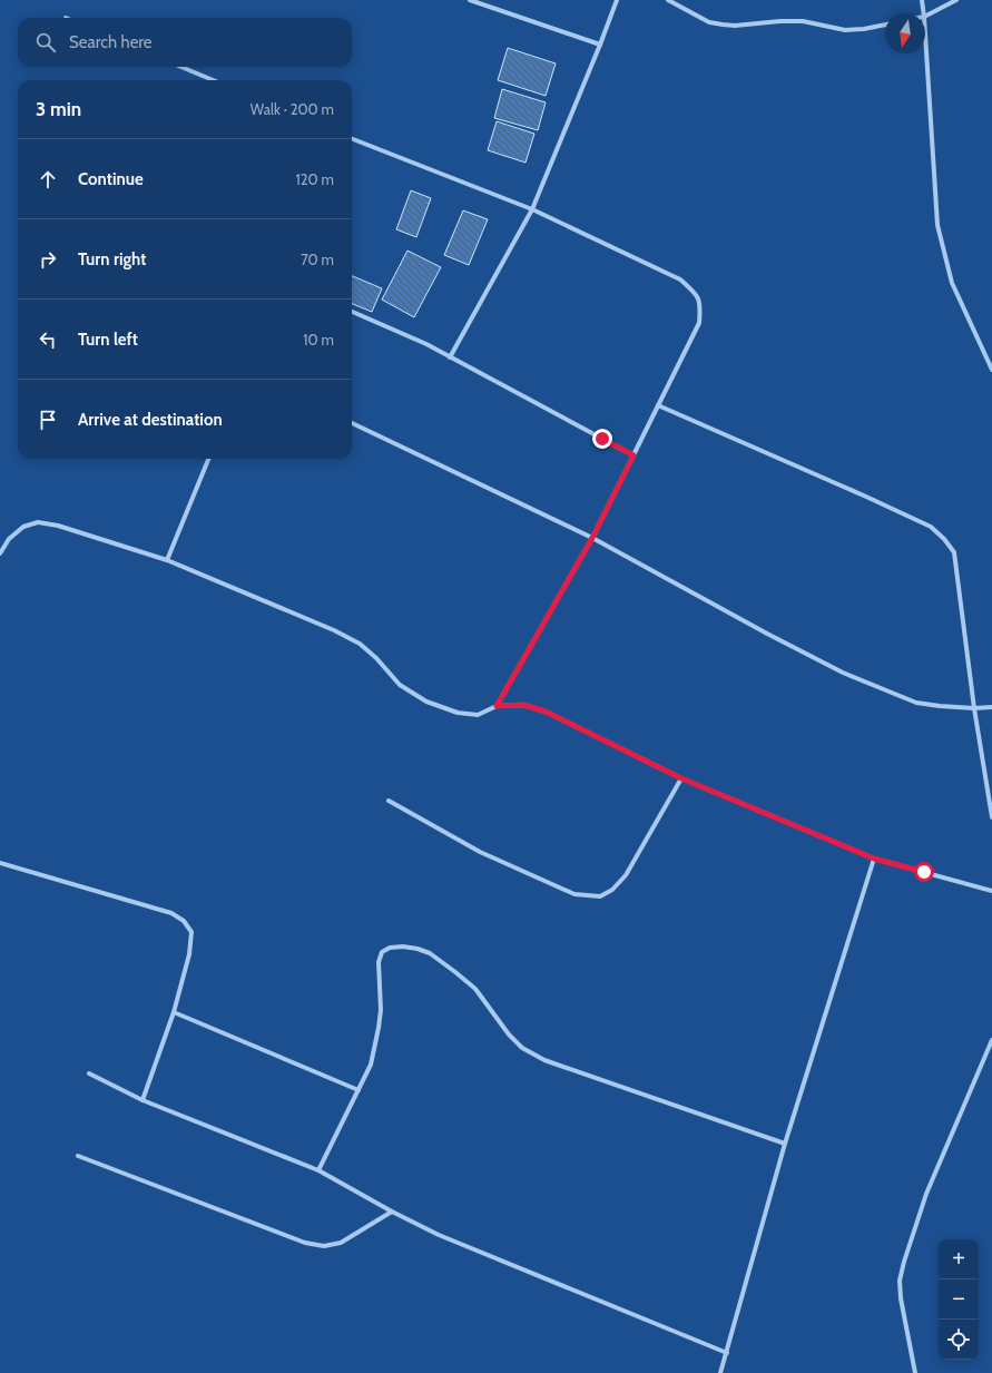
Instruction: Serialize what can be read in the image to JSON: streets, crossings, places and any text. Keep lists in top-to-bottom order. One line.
{"north":"bottom","page":{"search":"Search here","heading":["3 min","Walk · 200 m"],"list":[["Continue","120 m"],["Turn right","70 m"],["Turn left","10 m"],"Arrive at destination"],"map_buttons":["+","−"]}}
